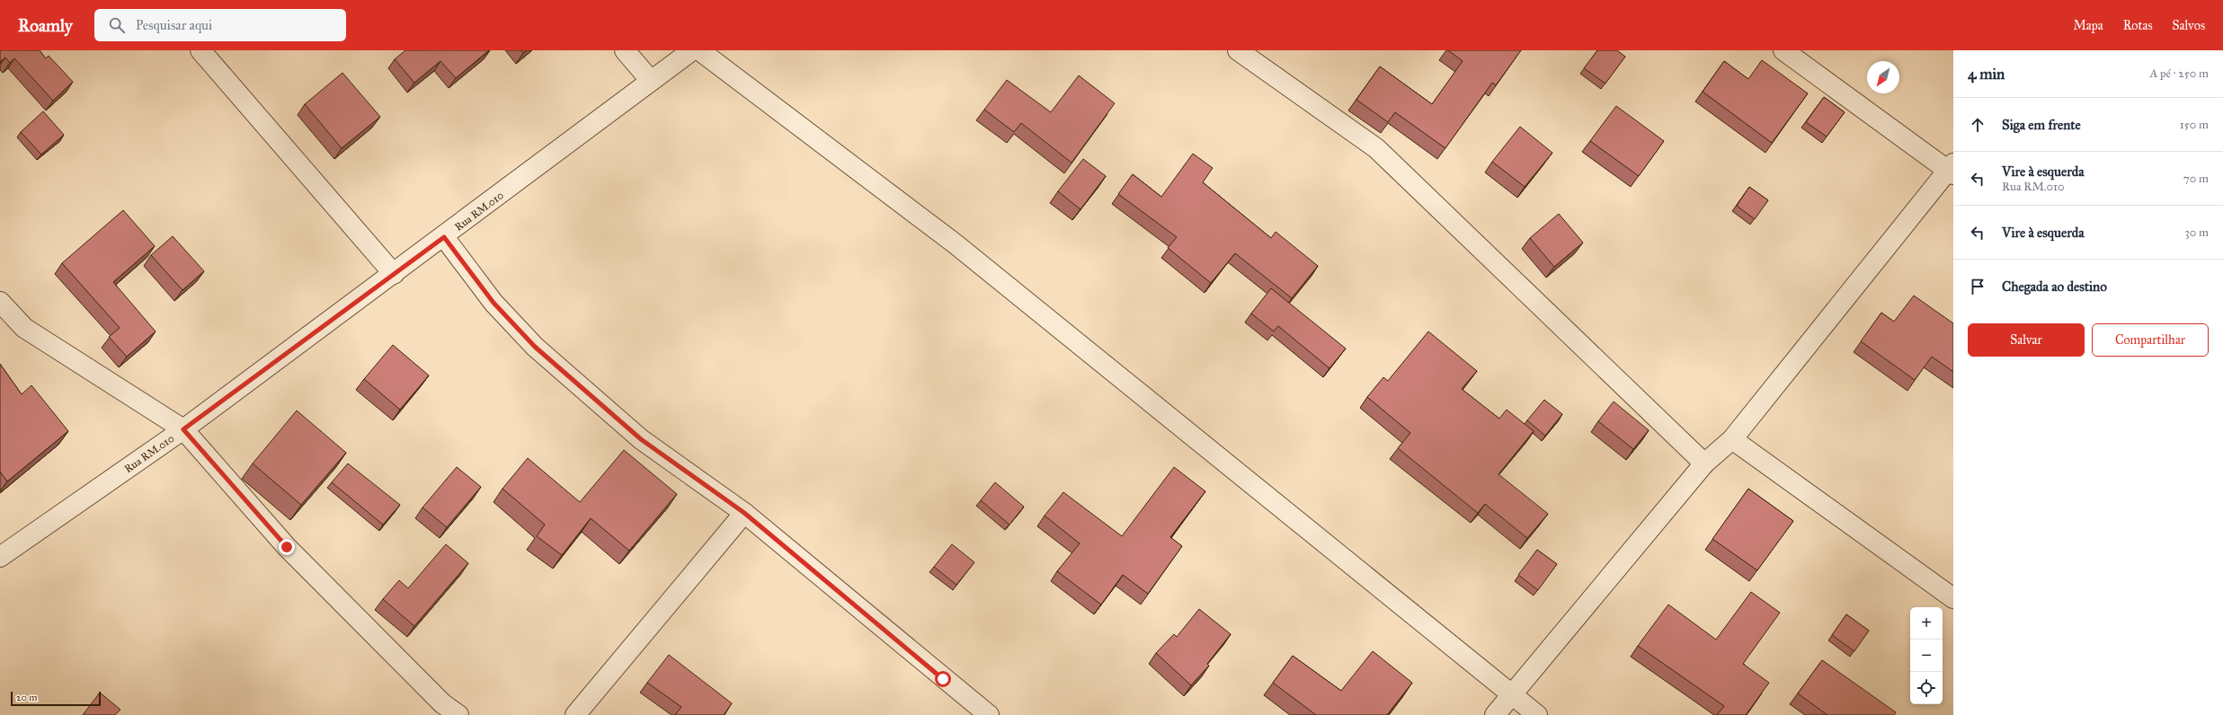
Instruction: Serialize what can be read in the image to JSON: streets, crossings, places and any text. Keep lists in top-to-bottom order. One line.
{"streets":{"street":["Rua RM.010"]},"scale_bar":"20 m","north":"bottom left","page":{"header":"Roamly","search":"Pesquisar aqui","nav":["Mapa","Rotas","Salvos"],"heading":["4 min","A pé · 250 m"],"list":[["Siga em frente","150 m"],["Vire à esquerda","Rua RM.010","70 m"],["Vire à esquerda","30 m"],"Chegada ao destino"],"buttons":["Salvar","Compartilhar"],"map_buttons":["+","−"],"scale":"20 m"}}
